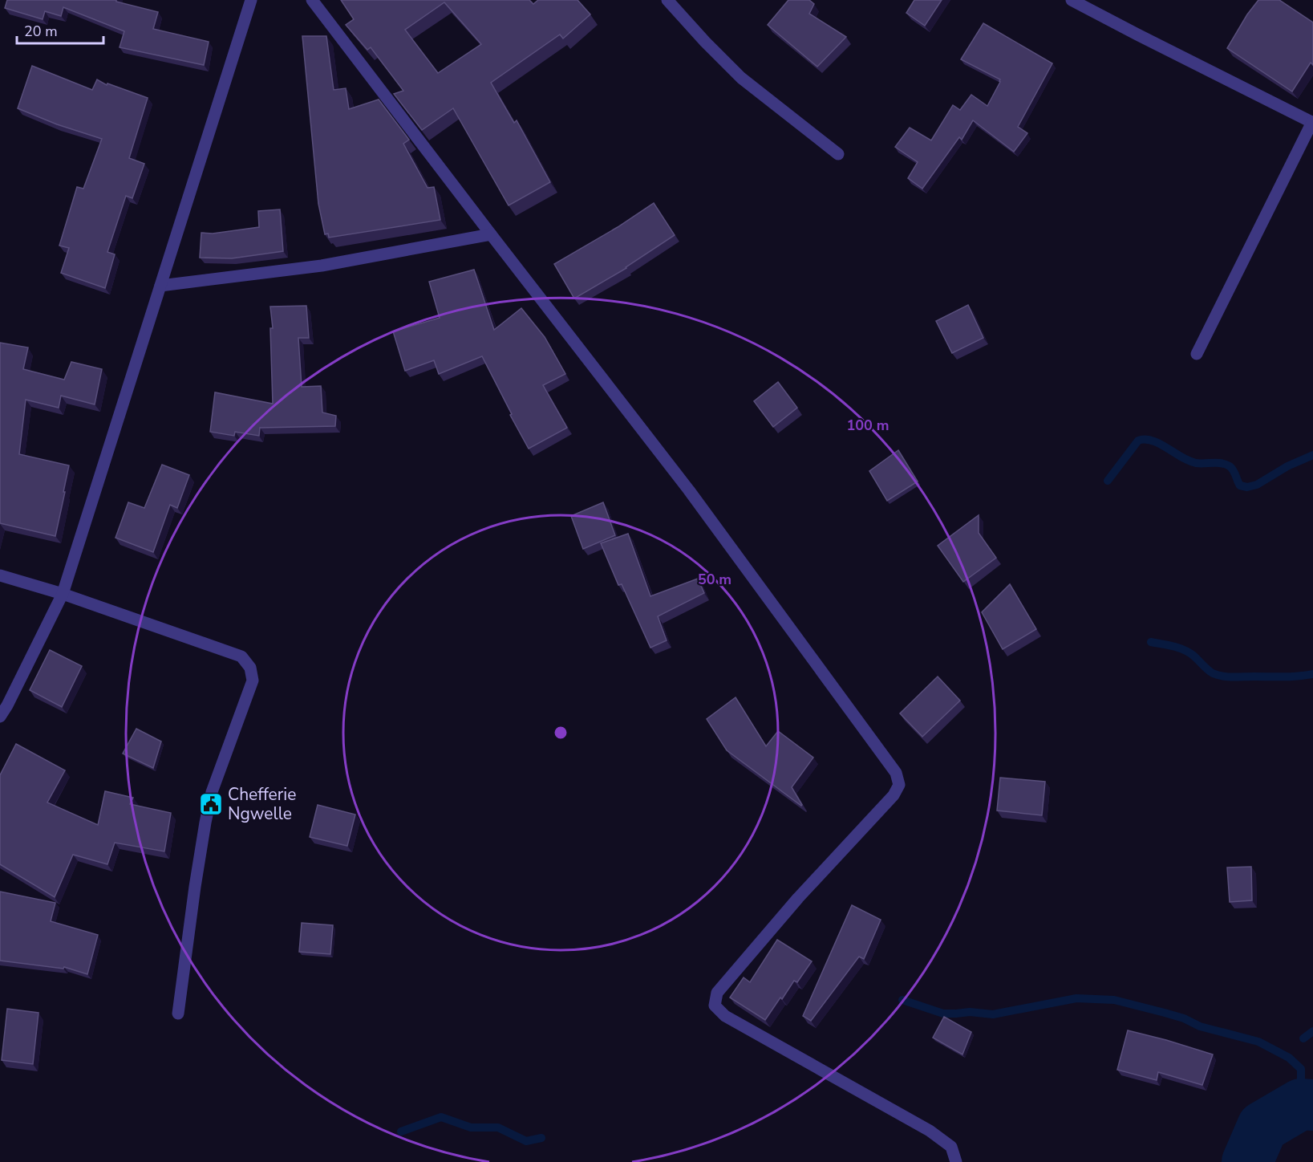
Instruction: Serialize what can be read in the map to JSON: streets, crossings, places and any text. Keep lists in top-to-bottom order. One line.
{"places":{"public building":["Chefferie Ngwelle"]},"scale_bar":"20 m","rings":["100 m","50 m"]}
